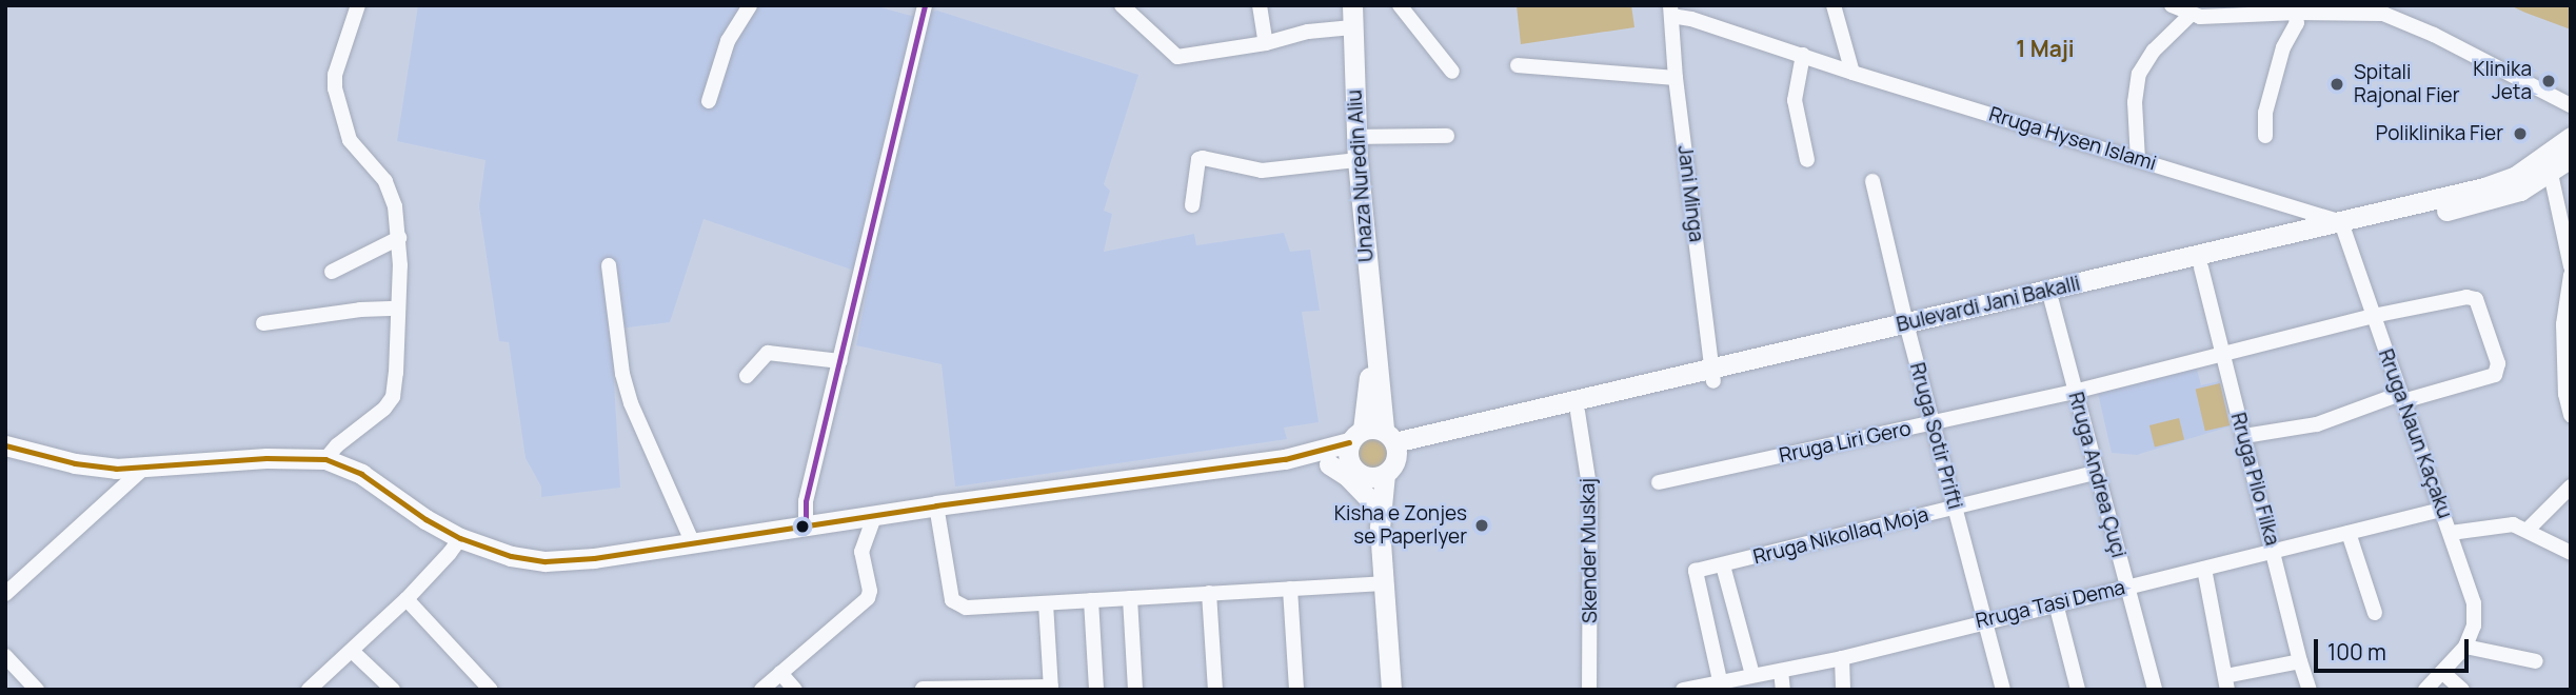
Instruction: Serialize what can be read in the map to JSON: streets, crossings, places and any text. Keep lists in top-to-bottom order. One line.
{"streets":{"main road":["Unaza Nuredin Aliu","Bulevardi Jani Bakalli"],"street":["Rruga Hysen Islami","Jani Minga","Rruga Naun Kaçaku","Rruga Sotir Prifti","Rruga Liri Gero","Rruga Andrea Çuçi","Rruga Pilo Filka","Rruga Nikollaq Moja","Skender Muskaj","Rruga Tasi Dema"]},"crossings":[["Rruga Hysen Islami","Jani Minga"],["Rruga Hysen Islami","Bulevardi Jani Bakalli"],["Rruga Hysen Islami","Rruga Naun Kaçaku"],["Unaza Nuredin Aliu","Bulevardi Jani Bakalli"],["Jani Minga","Bulevardi Jani Bakalli"],["Bulevardi Jani Bakalli","Rruga Naun Kaçaku"],["Bulevardi Jani Bakalli","Rruga Sotir Prifti"],["Bulevardi Jani Bakalli","Rruga Andrea Çuçi"],["Bulevardi Jani Bakalli","Rruga Pilo Filka"],["Bulevardi Jani Bakalli","Skender Muskaj"],["Rruga Naun Kaçaku","Rruga Tasi Dema"],["Rruga Sotir Prifti","Rruga Liri Gero"],["Rruga Sotir Prifti","Rruga Nikollaq Moja"],["Rruga Sotir Prifti","Rruga Tasi Dema"],["Rruga Liri Gero","Rruga Andrea Çuçi"],["Rruga Liri Gero","Rruga Pilo Filka"],["Rruga Andrea Çuçi","Rruga Nikollaq Moja"],["Rruga Andrea Çuçi","Rruga Tasi Dema"],["Rruga Pilo Filka","Rruga Tasi Dema"],["Rruga Nikollaq Moja","Rruga Tasi Dema"]],"districts":["1 Maji"],"places":["Klinika Jeta","Spitali Rajonal Fier","Poliklinika Fier","Kisha e Zonjes se Paperlyer"],"scale_bar":"100 m"}
